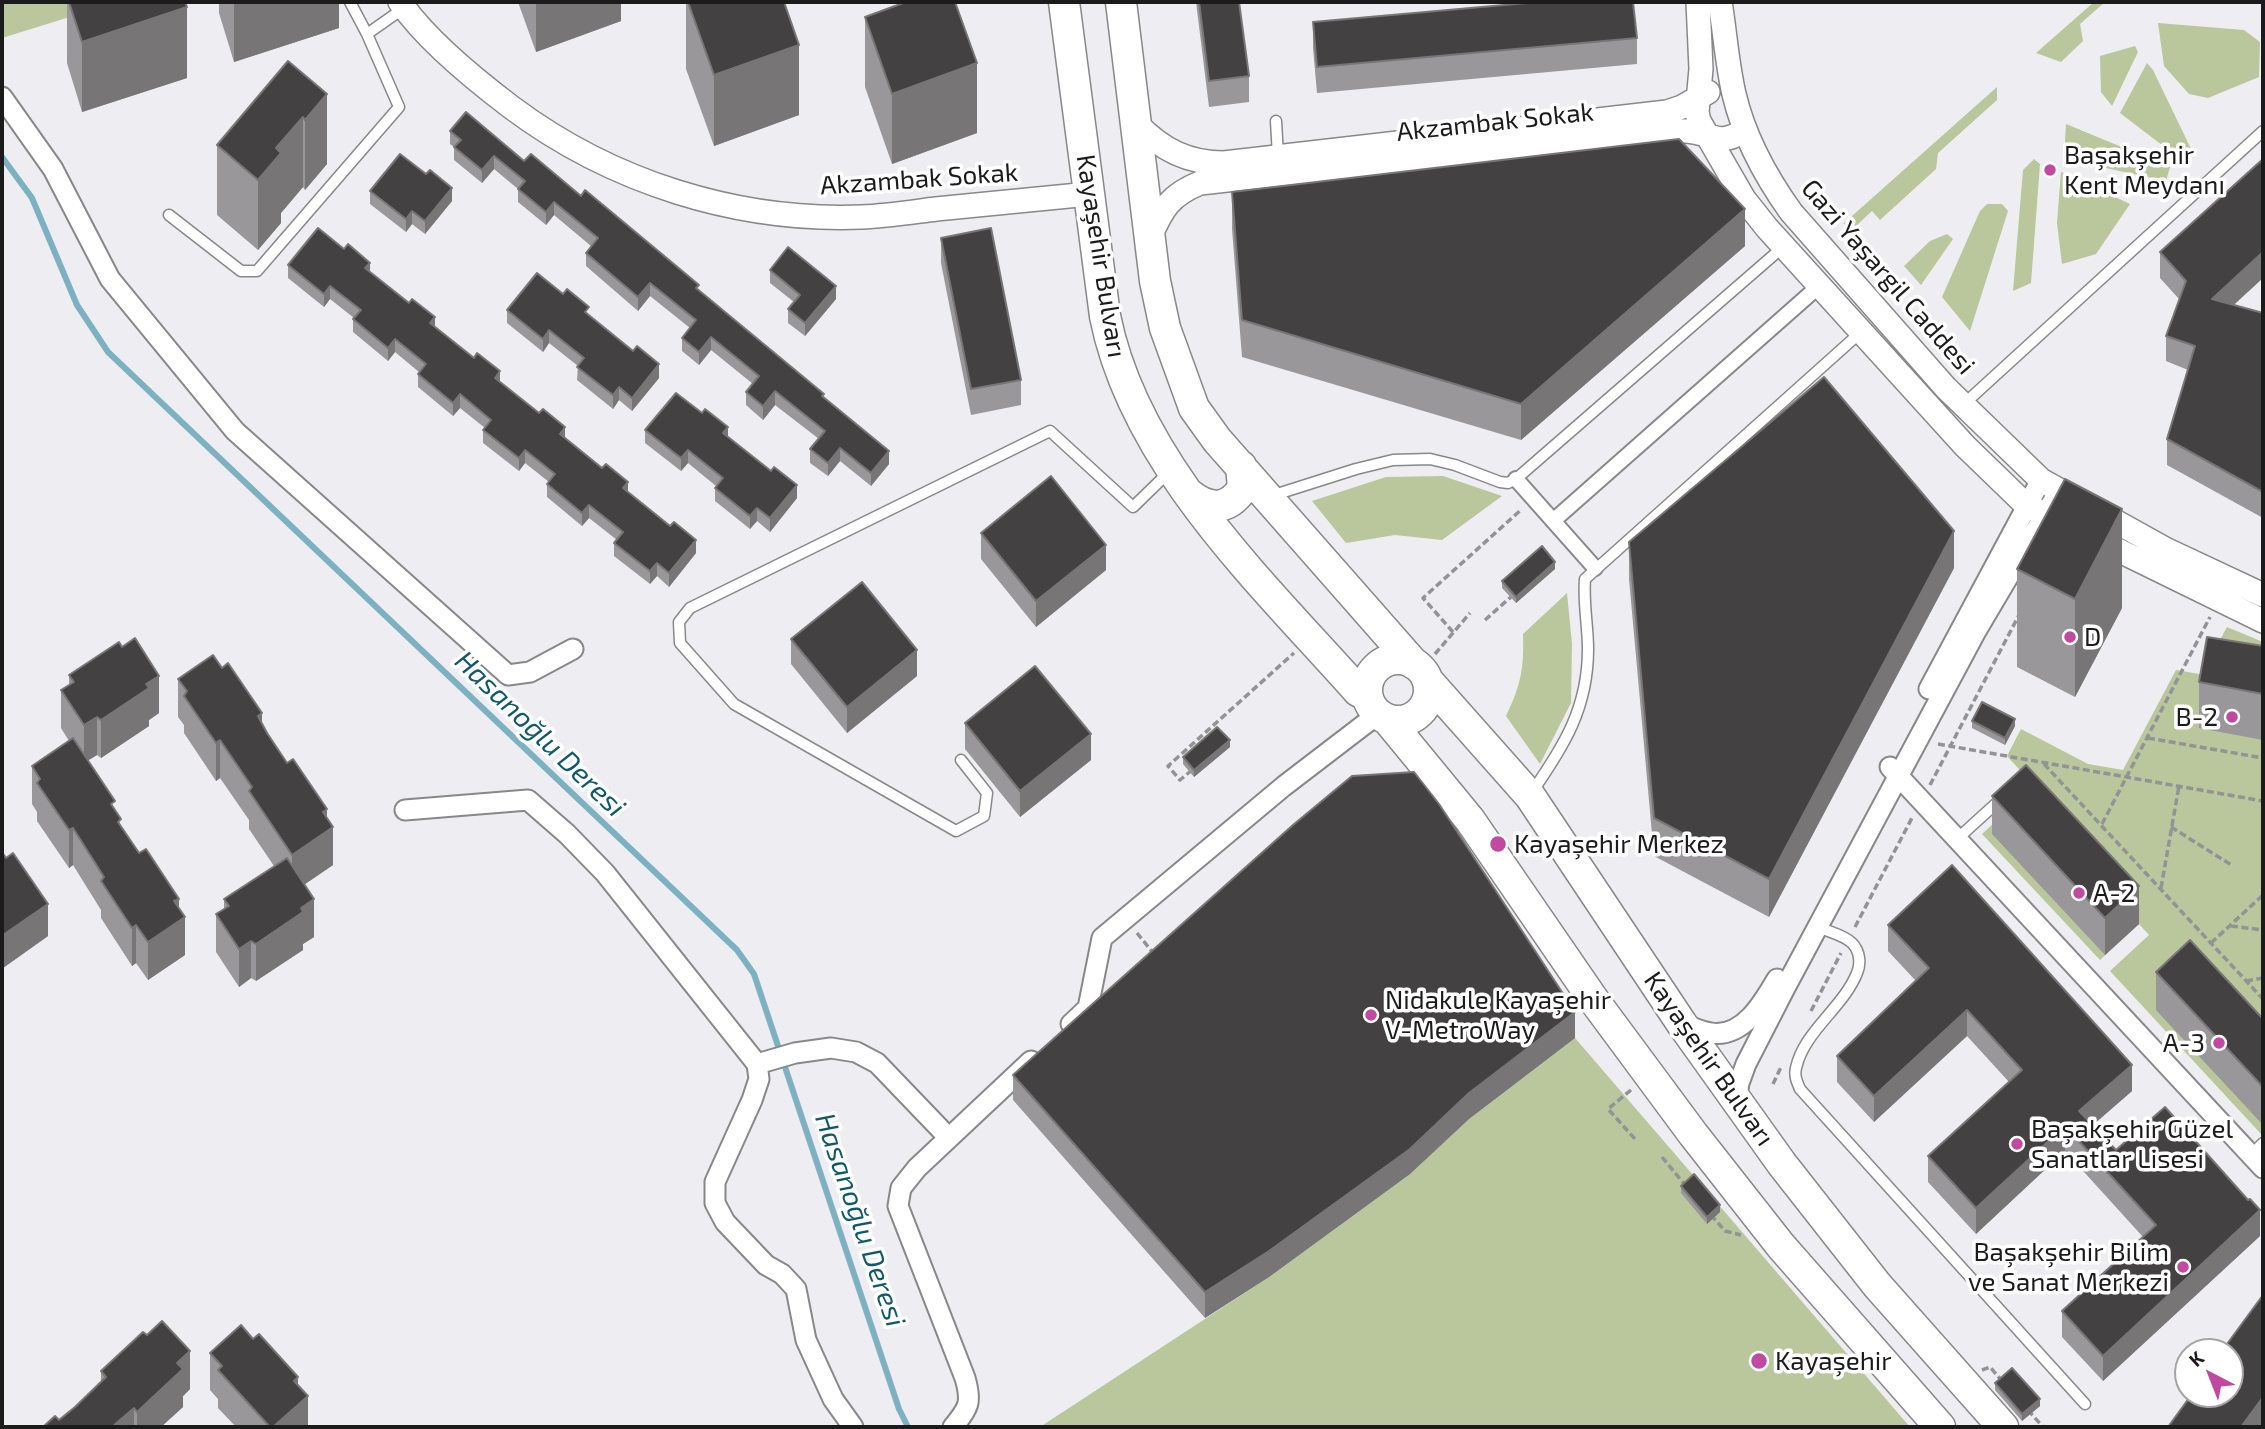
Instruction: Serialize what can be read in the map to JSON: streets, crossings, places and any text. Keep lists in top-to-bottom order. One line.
{"streets":{"main road":["Kayaşehir Bulvarı"],"street":["Akzambak Sokak","Gazi Yaşargil Caddesi"]},"crossings":[["Akzambak Sokak","Kayaşehir Bulvarı"],["Akzambak Sokak","Gazi Yaşargil Caddesi"]],"water":["Hasanoğlu Deresi"],"places":["Başakşehir Kent Meydanı","D","B-2","Kayaşehir Merkez","A-2","Nidakule Kayaşehir V-MetroWay","A-3","Başakşehir Güzel Sanatlar Lisesi","Başakşehir Bilim ve Sanat Merkezi","Kayaşehir"],"north":"top left"}
